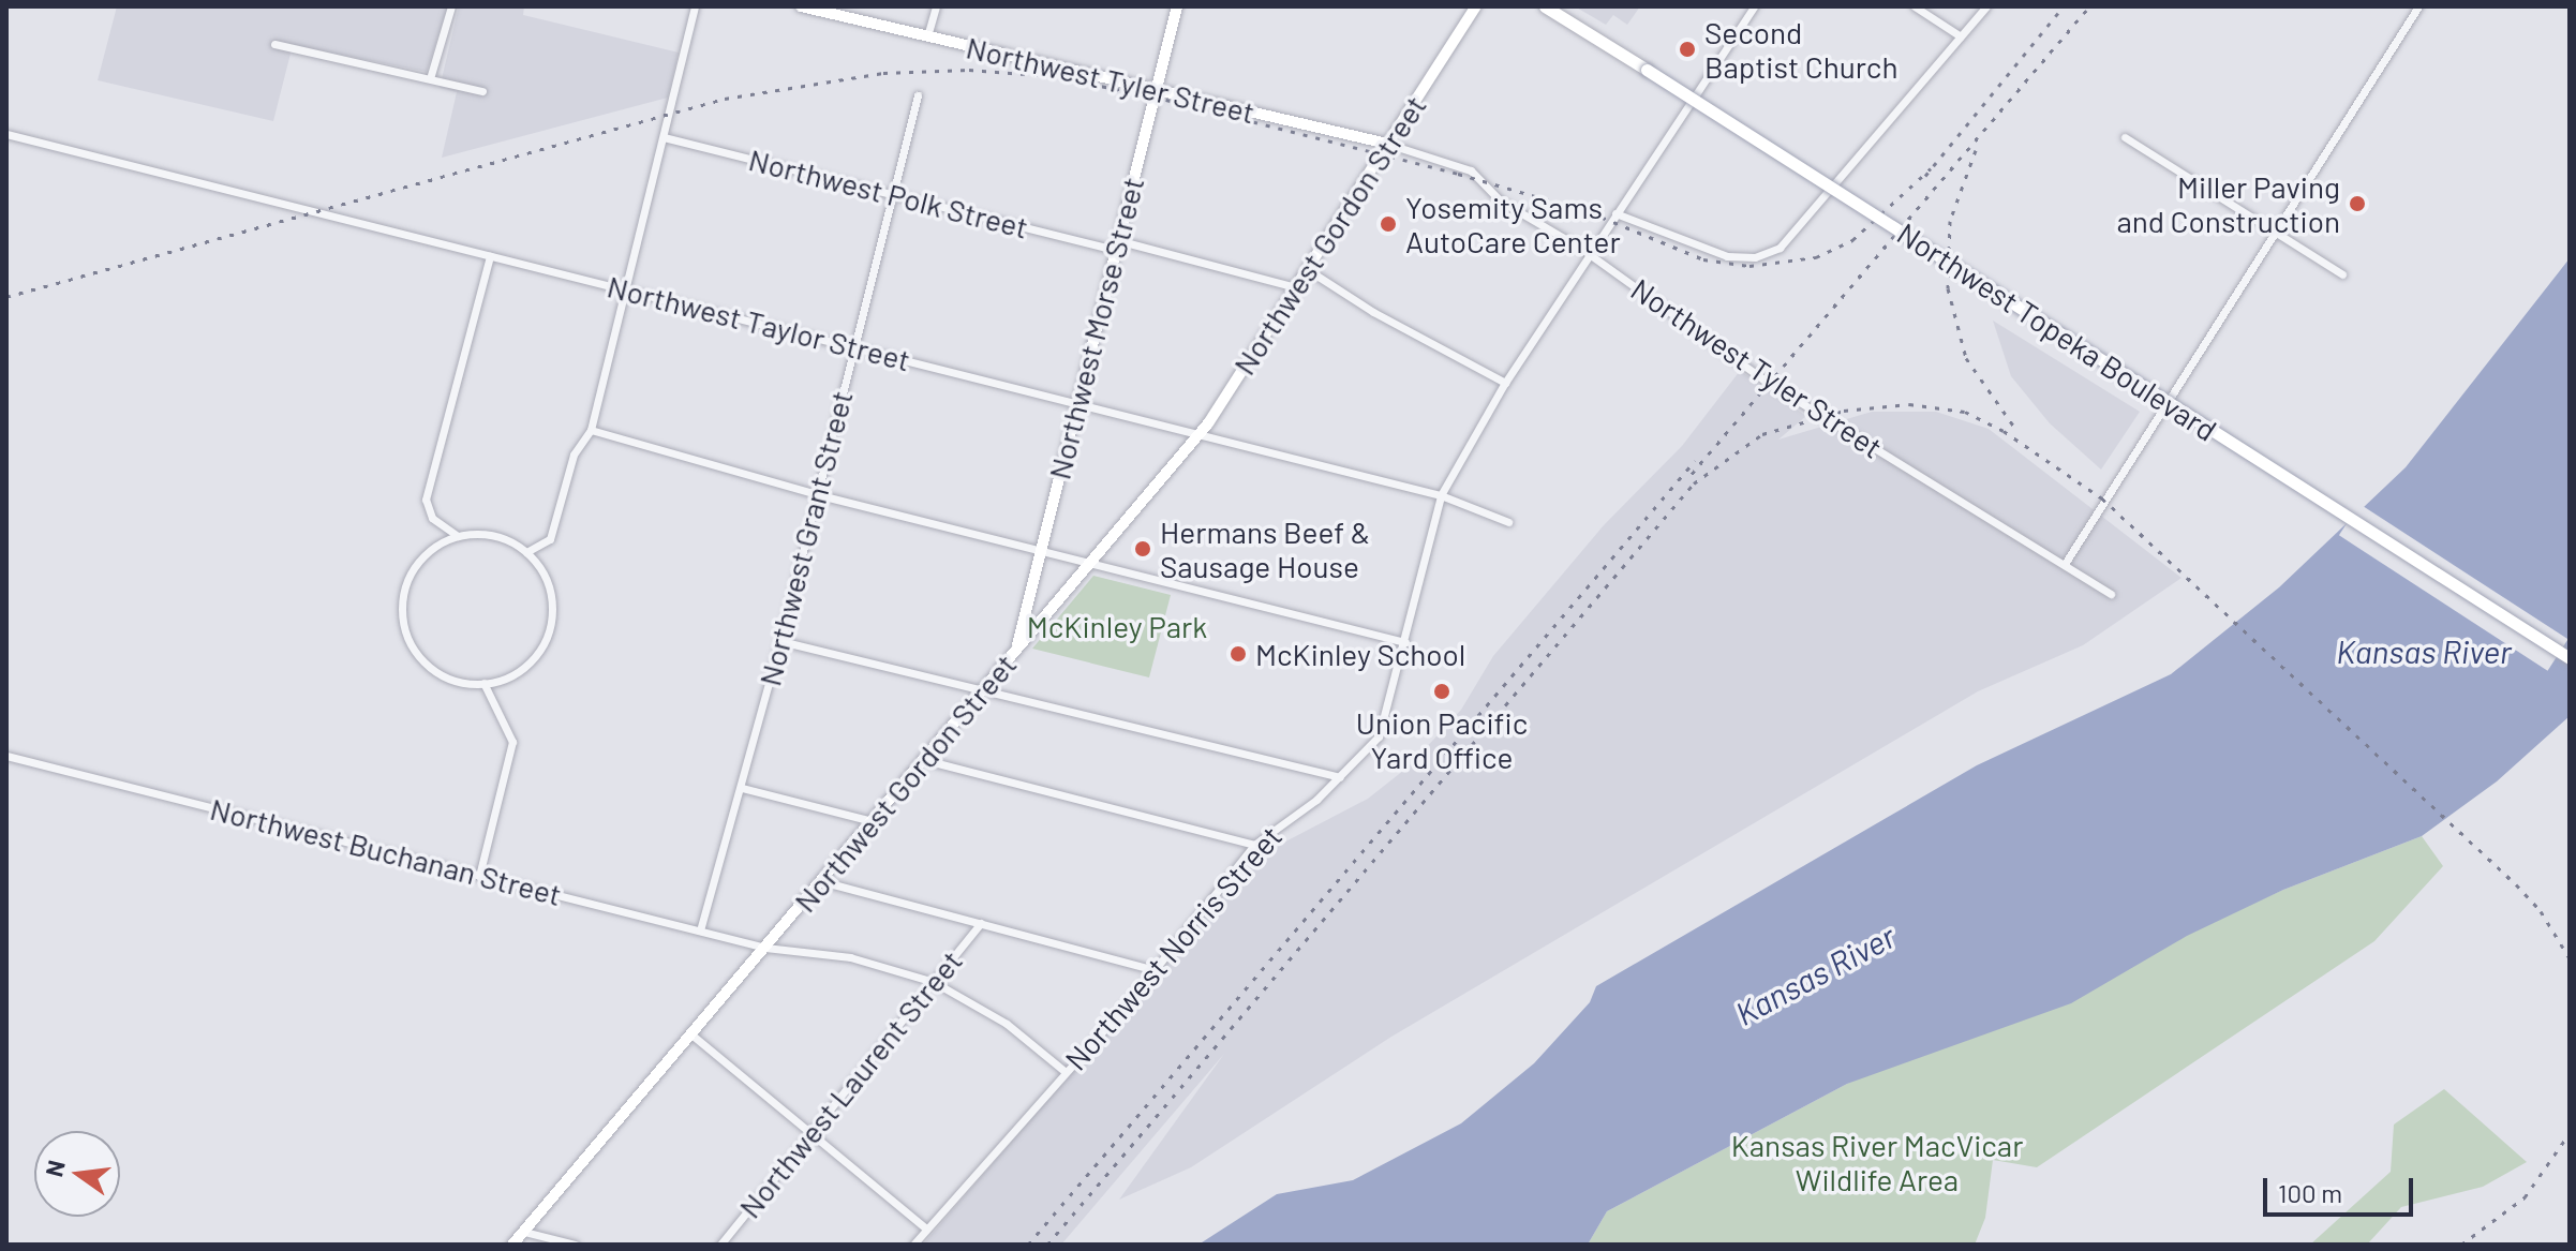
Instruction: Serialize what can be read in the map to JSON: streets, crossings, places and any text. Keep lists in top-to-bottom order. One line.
{"streets":{"main road":["Northwest Tyler Street","Northwest Gordon Street","Northwest Morse Street","Northwest Topeka Boulevard"],"street":["Northwest Polk Street","Northwest Taylor Street","Northwest Grant Street","Northwest Buchanan Street","Northwest Norris Street","Northwest Laurent Street"]},"crossings":[["Northwest Tyler Street","Northwest Gordon Street"],["Northwest Tyler Street","Northwest Morse Street"],["Northwest Polk Street","Northwest Gordon Street"],["Northwest Polk Street","Northwest Morse Street"],["Northwest Polk Street","Northwest Grant Street"],["Northwest Gordon Street","Northwest Taylor Street"],["Northwest Gordon Street","Northwest Morse Street"],["Northwest Gordon Street","Northwest Buchanan Street"],["Northwest Taylor Street","Northwest Morse Street"],["Northwest Taylor Street","Northwest Grant Street"],["Northwest Grant Street","Northwest Buchanan Street"],["Northwest Buchanan Street","Northwest Norris Street"],["Northwest Buchanan Street","Northwest Laurent Street"]],"water":["Kansas River"],"parks":["McKinley Park","Kansas River MacVicar Wildlife Area"],"places":["Second Baptist Church","Miller Paving and Construction","Yosemity Sams AutoCare Center","Hermans Beef & Sausage House","McKinley School","Union Pacific Yard Office"],"scale_bar":"100 m","north":"left"}
